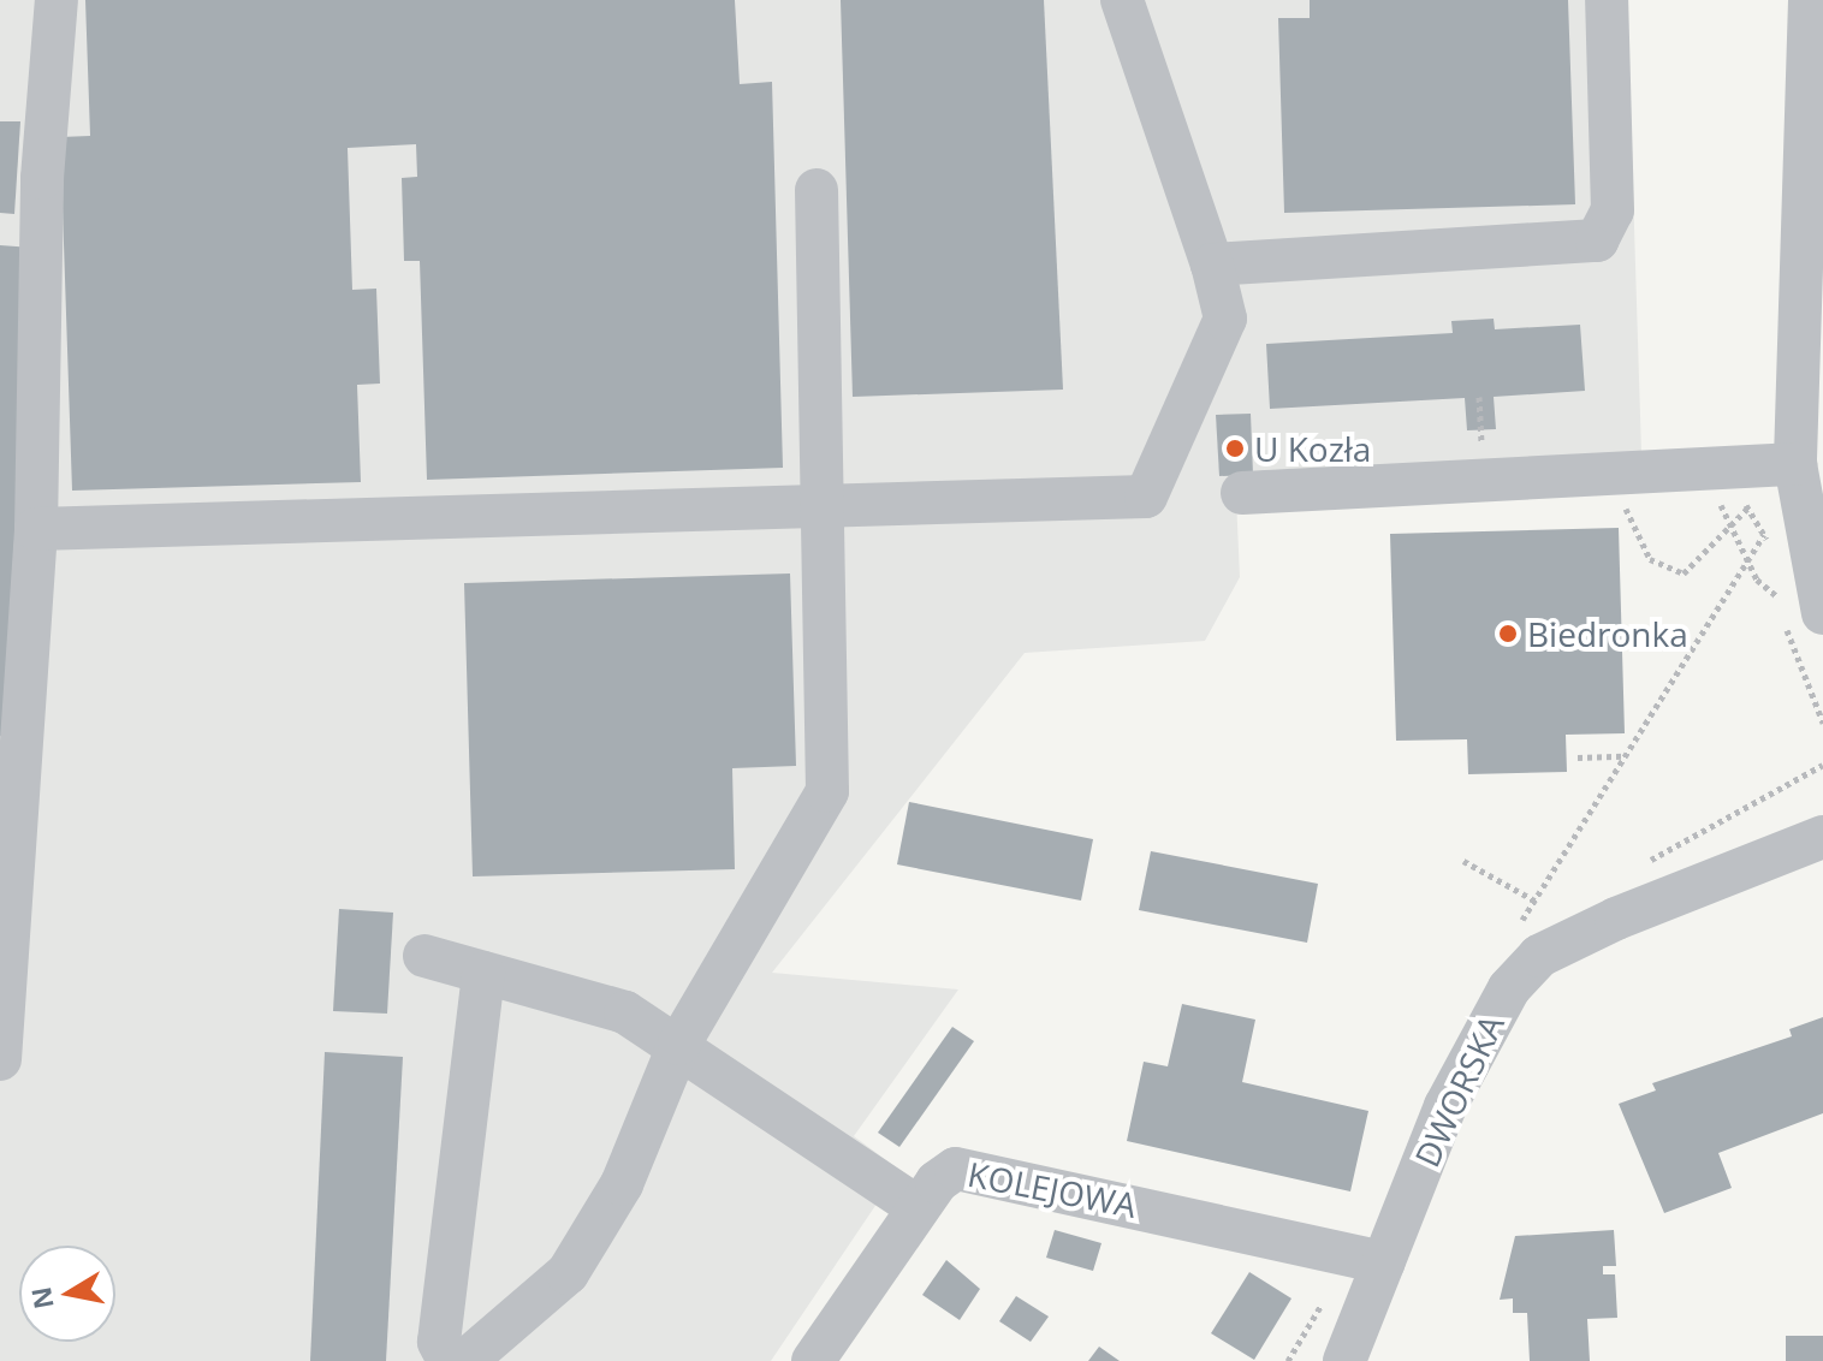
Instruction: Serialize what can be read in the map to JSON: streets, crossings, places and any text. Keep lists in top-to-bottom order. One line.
{"streets":{"street":["DWORSKA","KOLEJOWA"]},"crossings":[["DWORSKA","KOLEJOWA"]],"places":["U Kozła","Biedronka"],"north":"left"}
